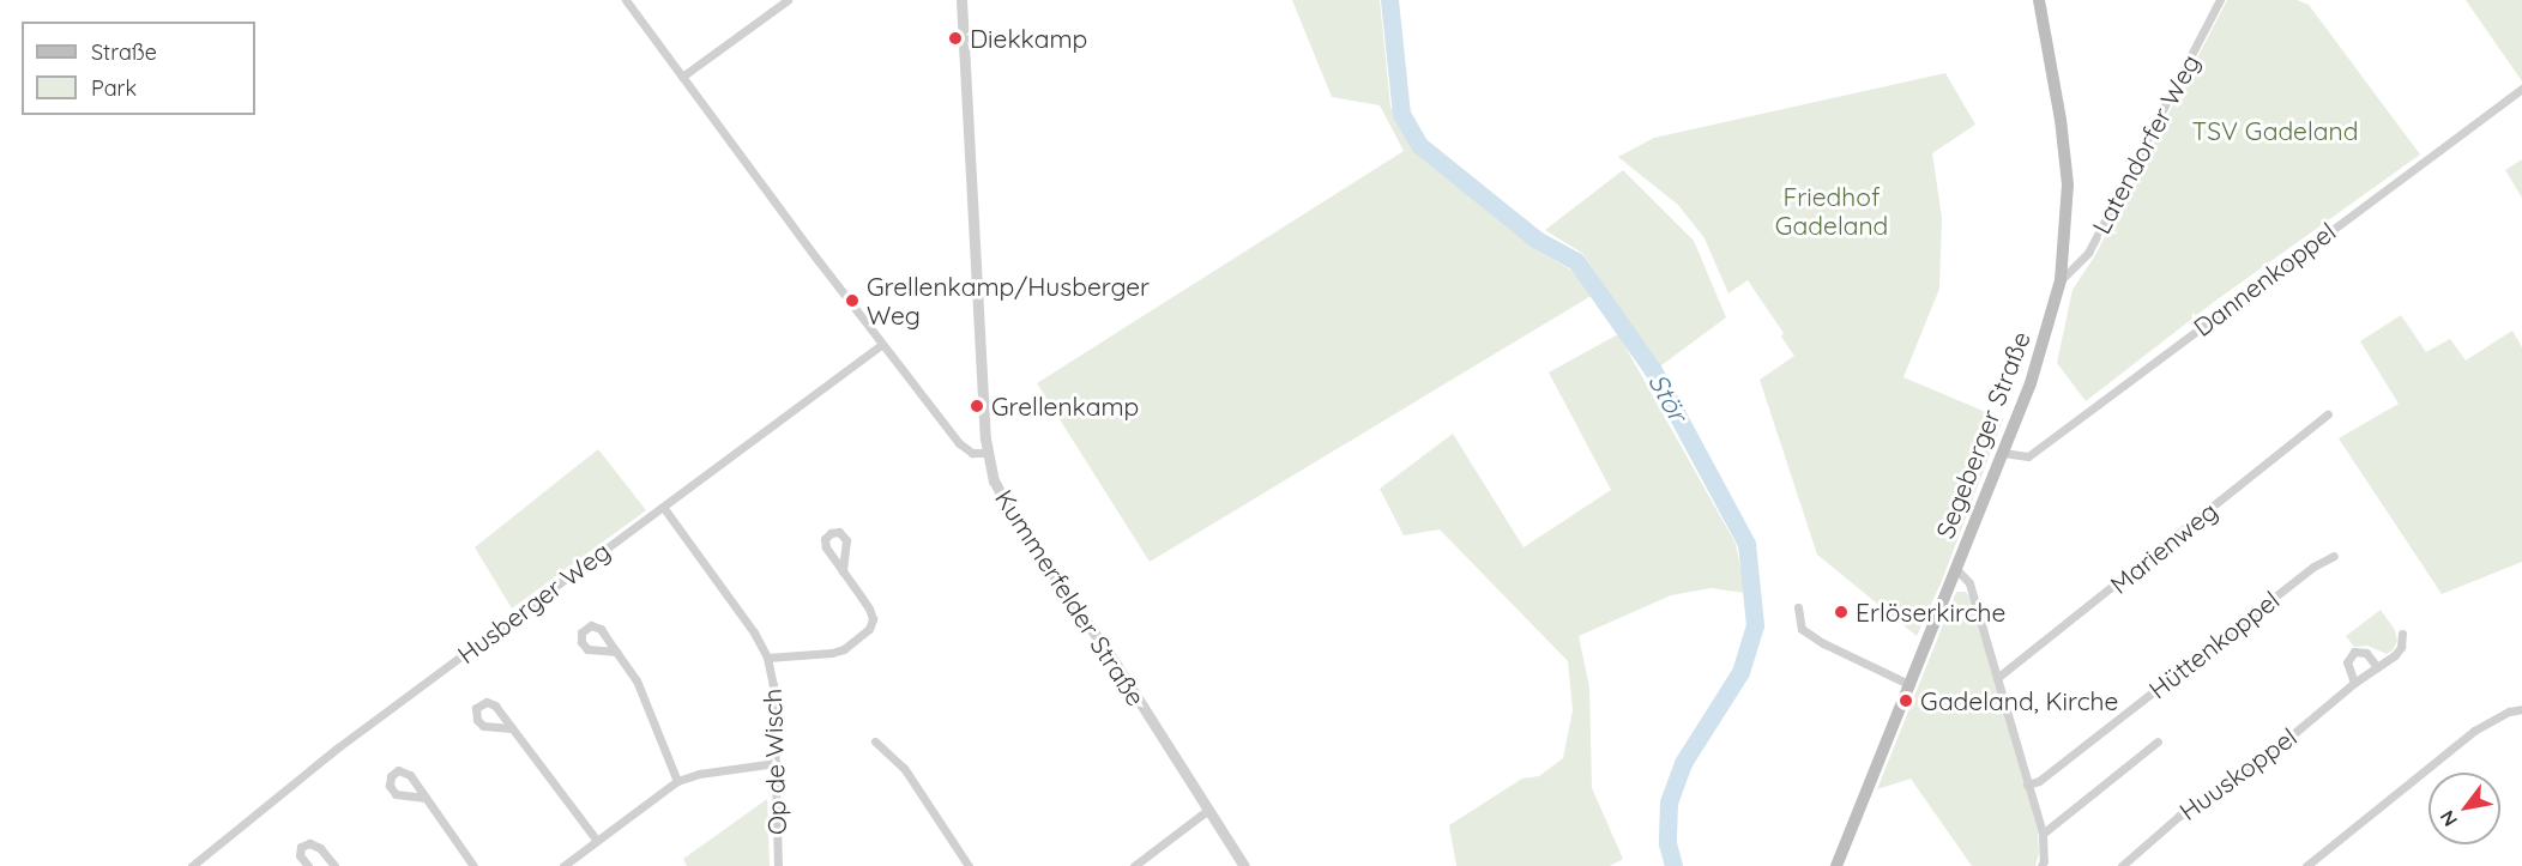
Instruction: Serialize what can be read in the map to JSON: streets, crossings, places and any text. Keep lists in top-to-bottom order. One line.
{"streets":{"main road":["Segeberger Straße"],"street":["Latendorfer Weg","Dannenkoppel","Marienweg","Kummerfelder Straße","Husberger Weg","Hüttenkoppel","Op de Wisch","Huuskoppel"]},"crossings":[["Latendorfer Weg","Segeberger Straße"],["Dannenkoppel","Segeberger Straße"],["Husberger Weg","Op de Wisch"]],"water":["Stör"],"parks":["TSV Gadeland","Friedhof Gadeland"],"places":["Diekkamp","Grellenkamp/Husberger Weg","Grellenkamp","Erlöserkirche","Gadeland, Kirche"],"legend":["Straße","Park"],"north":"bottom left"}
